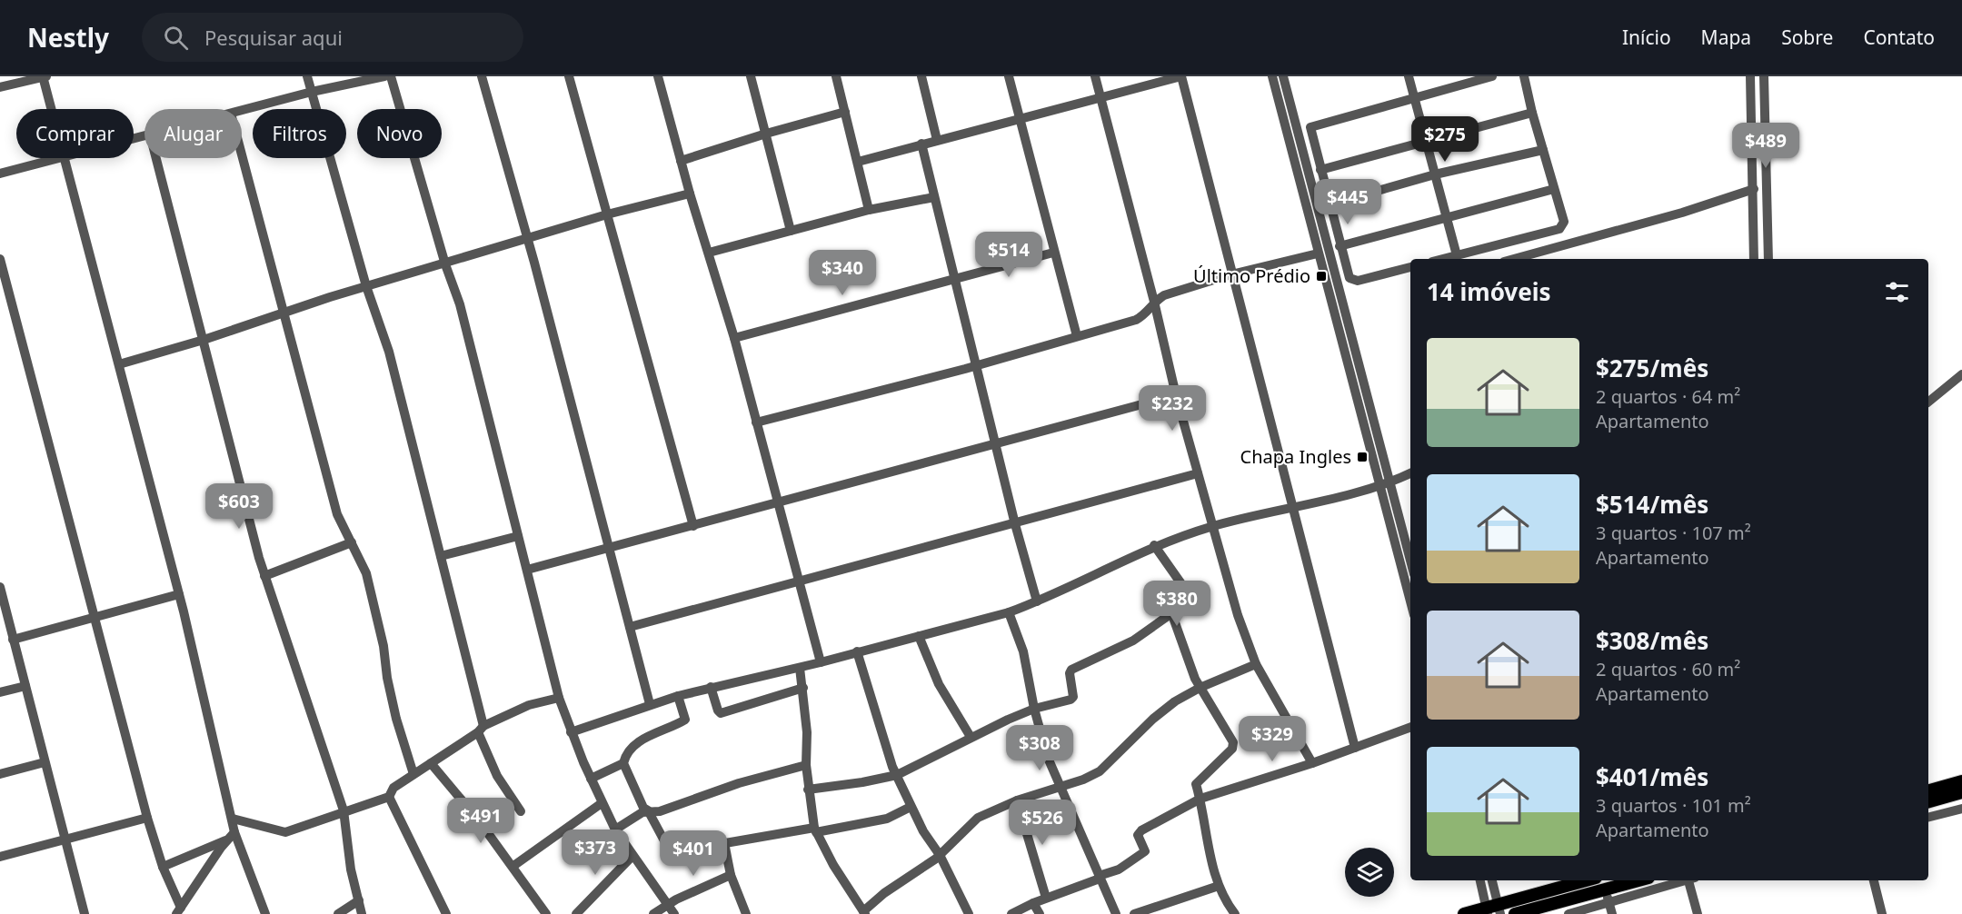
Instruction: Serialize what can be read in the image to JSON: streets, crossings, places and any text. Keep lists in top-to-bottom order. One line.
{"places":{"transit":["Último Prédio","Chapa Ingles"]},"page":{"header":"Nestly","search":"Pesquisar aqui","nav":["Início","Mapa","Sobre","Contato"],"chip":["Comprar","Alugar","Filtros","Novo"],"price":["$275","$489","$445","$514","$340","$232","$603","$380","$329","$308","$491","$526","$373","$401"],"heading":"14 imóveis","list":[{"name":"$275/mês","note":"2 quartos · 64 m² · Apartamento"},{"name":"$514/mês","note":"3 quartos · 107 m² · Apartamento"},{"name":"$308/mês","note":"2 quartos · 60 m² · Apartamento"},{"name":"$401/mês","note":"3 quartos · 101 m² · Apartamento"}]}}
